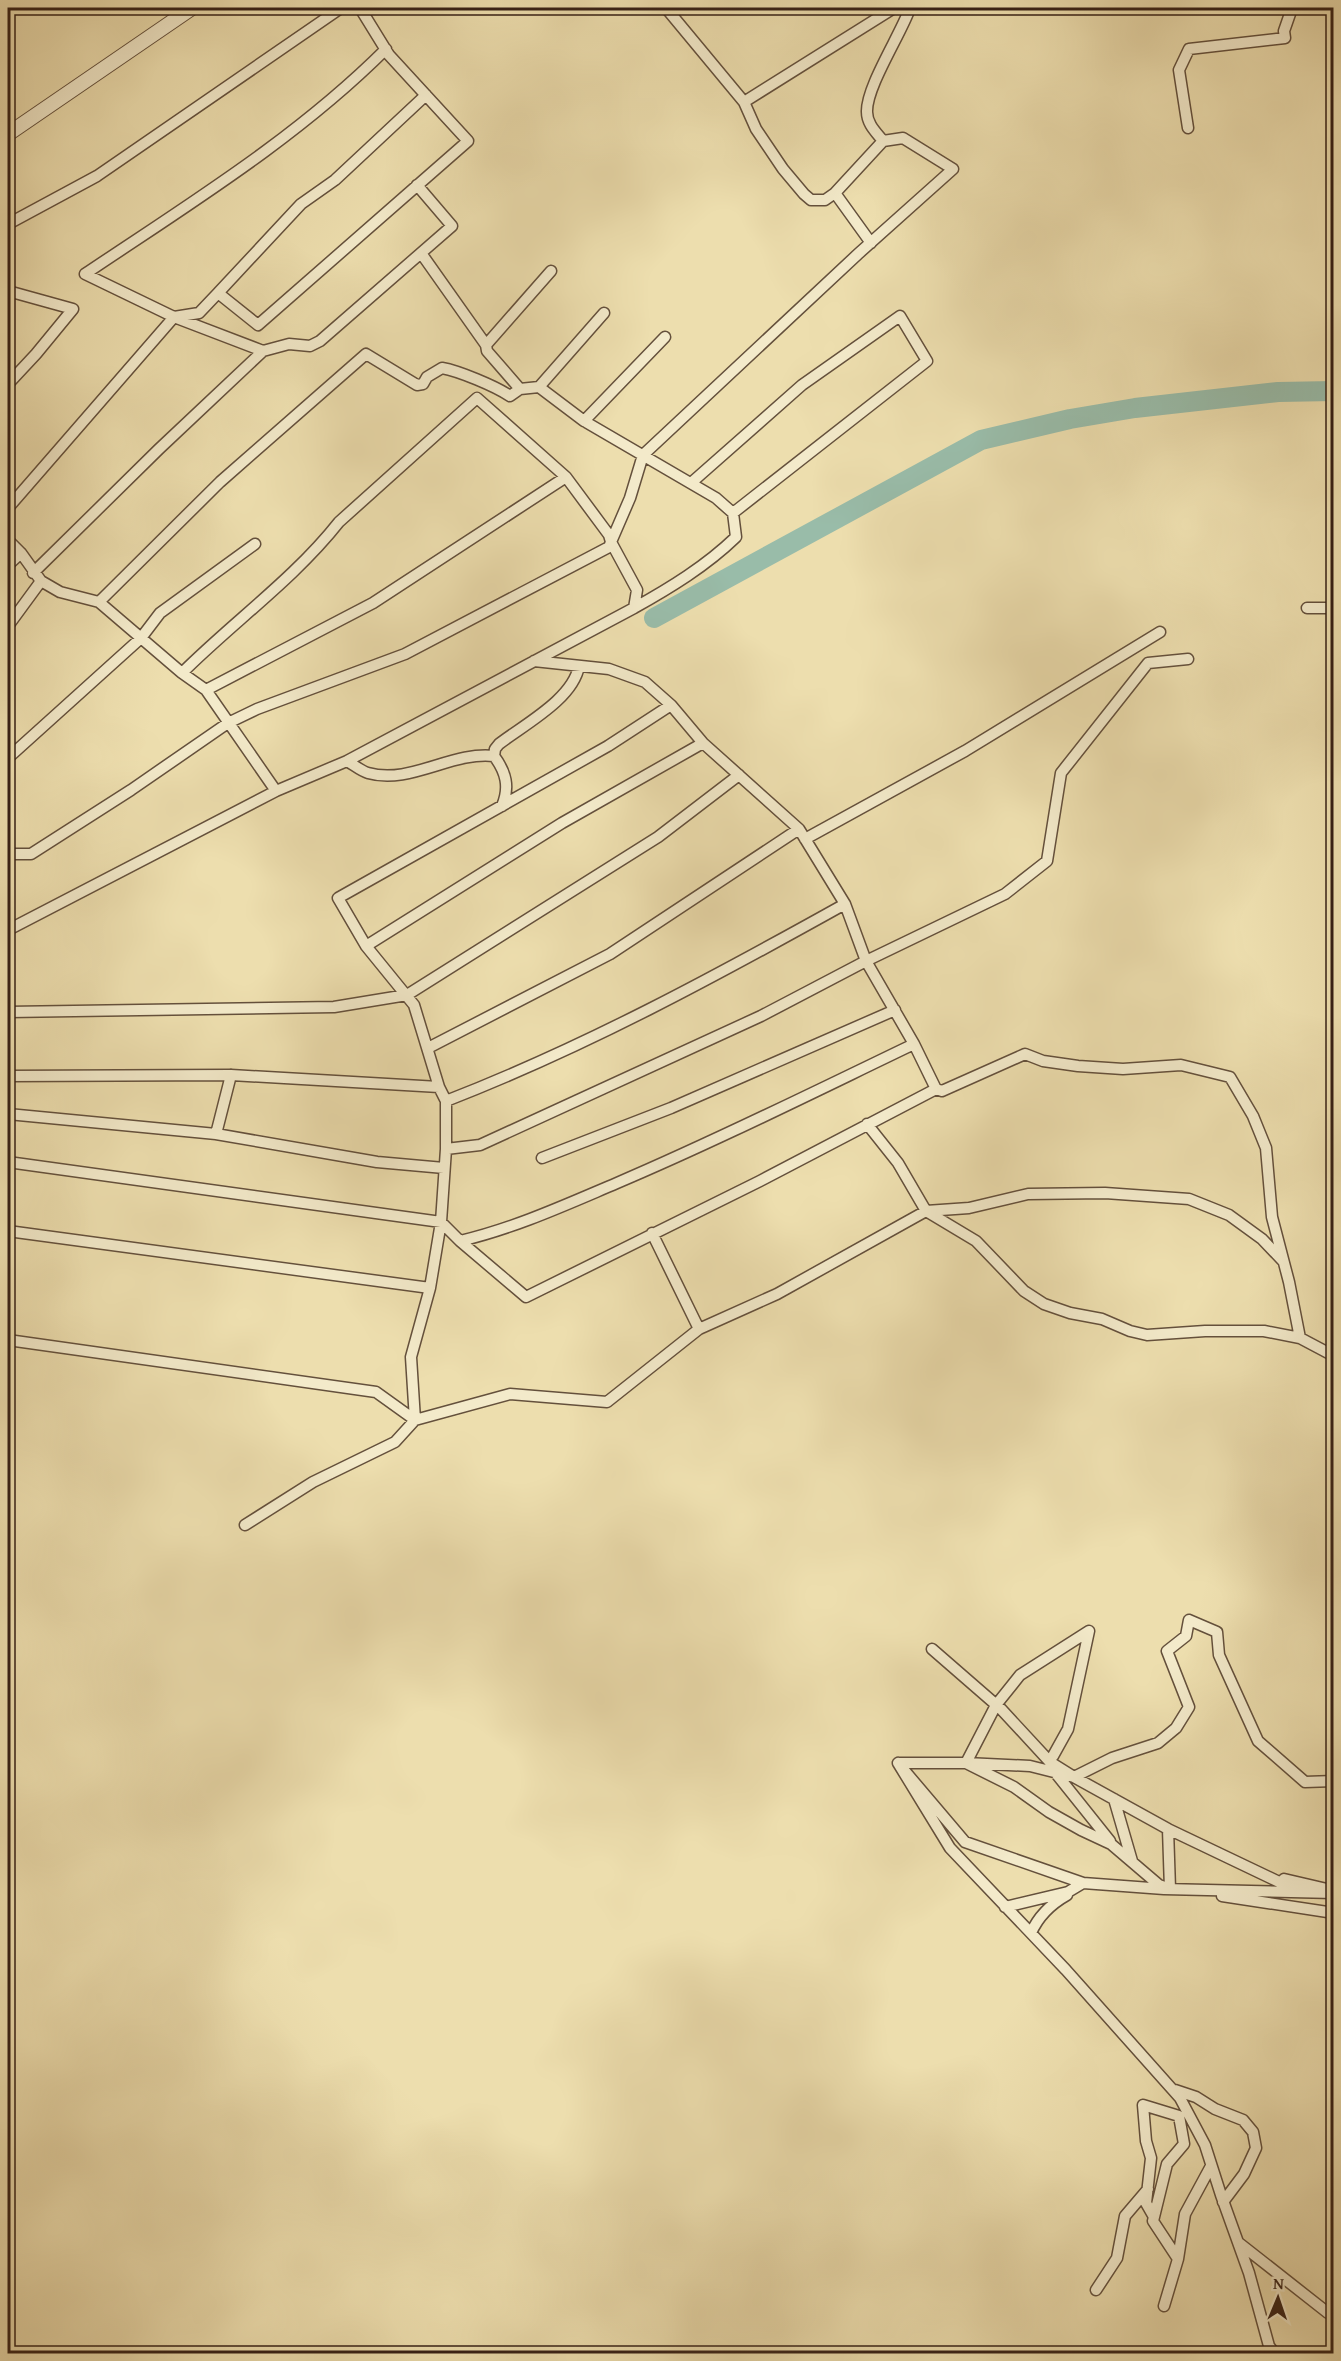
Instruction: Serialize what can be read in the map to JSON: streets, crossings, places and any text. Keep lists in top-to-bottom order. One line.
{"north":"top"}
